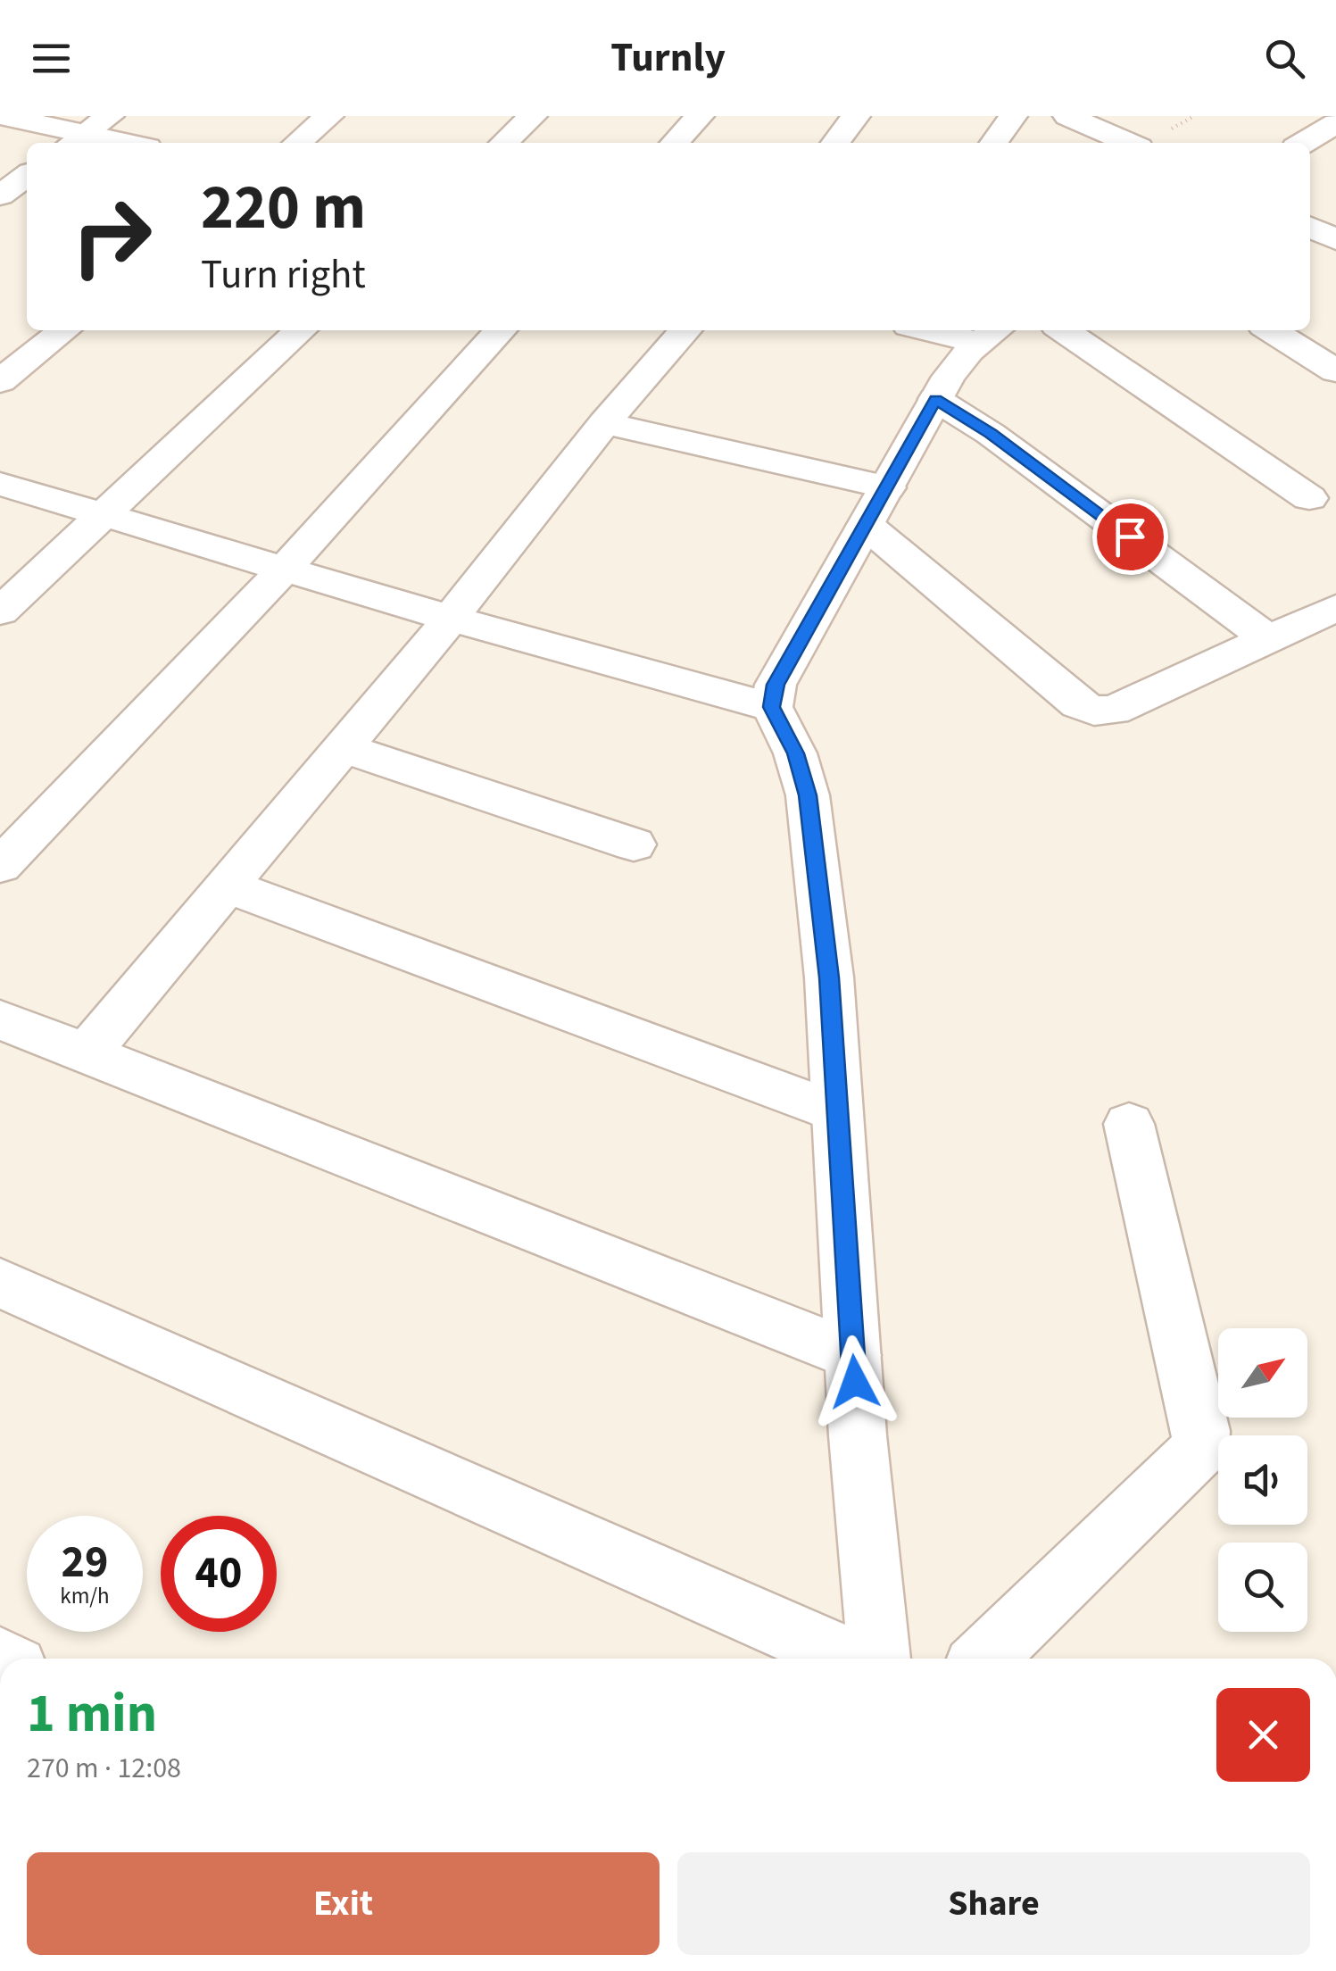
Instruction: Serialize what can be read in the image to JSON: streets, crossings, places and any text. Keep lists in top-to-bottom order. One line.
{"north":"top right","page":{"header":"Turnly","turn":["220 m","Turn right"],"speed":"29 km/h","limit":"40","heading":["1 min","270 m · 12:08"],"buttons":["Exit","Share"]}}
